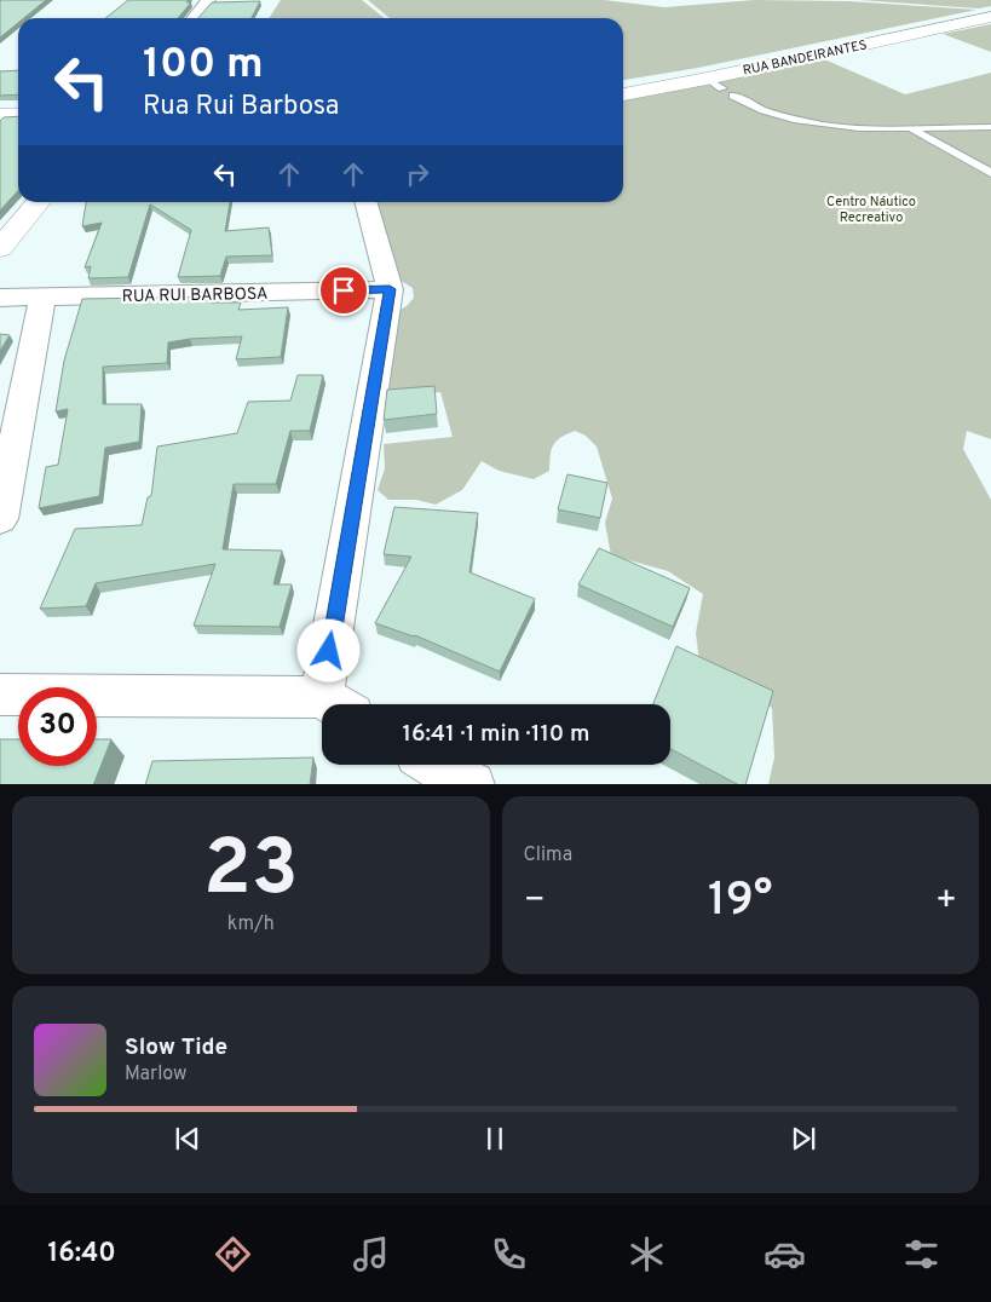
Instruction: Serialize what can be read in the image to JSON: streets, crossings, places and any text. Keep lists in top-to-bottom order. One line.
{"streets":{"street":["RUA BANDEIRANTES","RUA RUI BARBOSA"]},"parks":["Centro Náutico Recreativo"],"page":{"turn":["100 m","Rua Rui Barbosa"],"limit":"30","trip":"16:41 · 1 min · 110 m","tile":[["23","km/h"],"Clima"],"heat":["−","19°","+"],"song":["Slow Tide","Marlow"],"tabs":"16:40"}}
